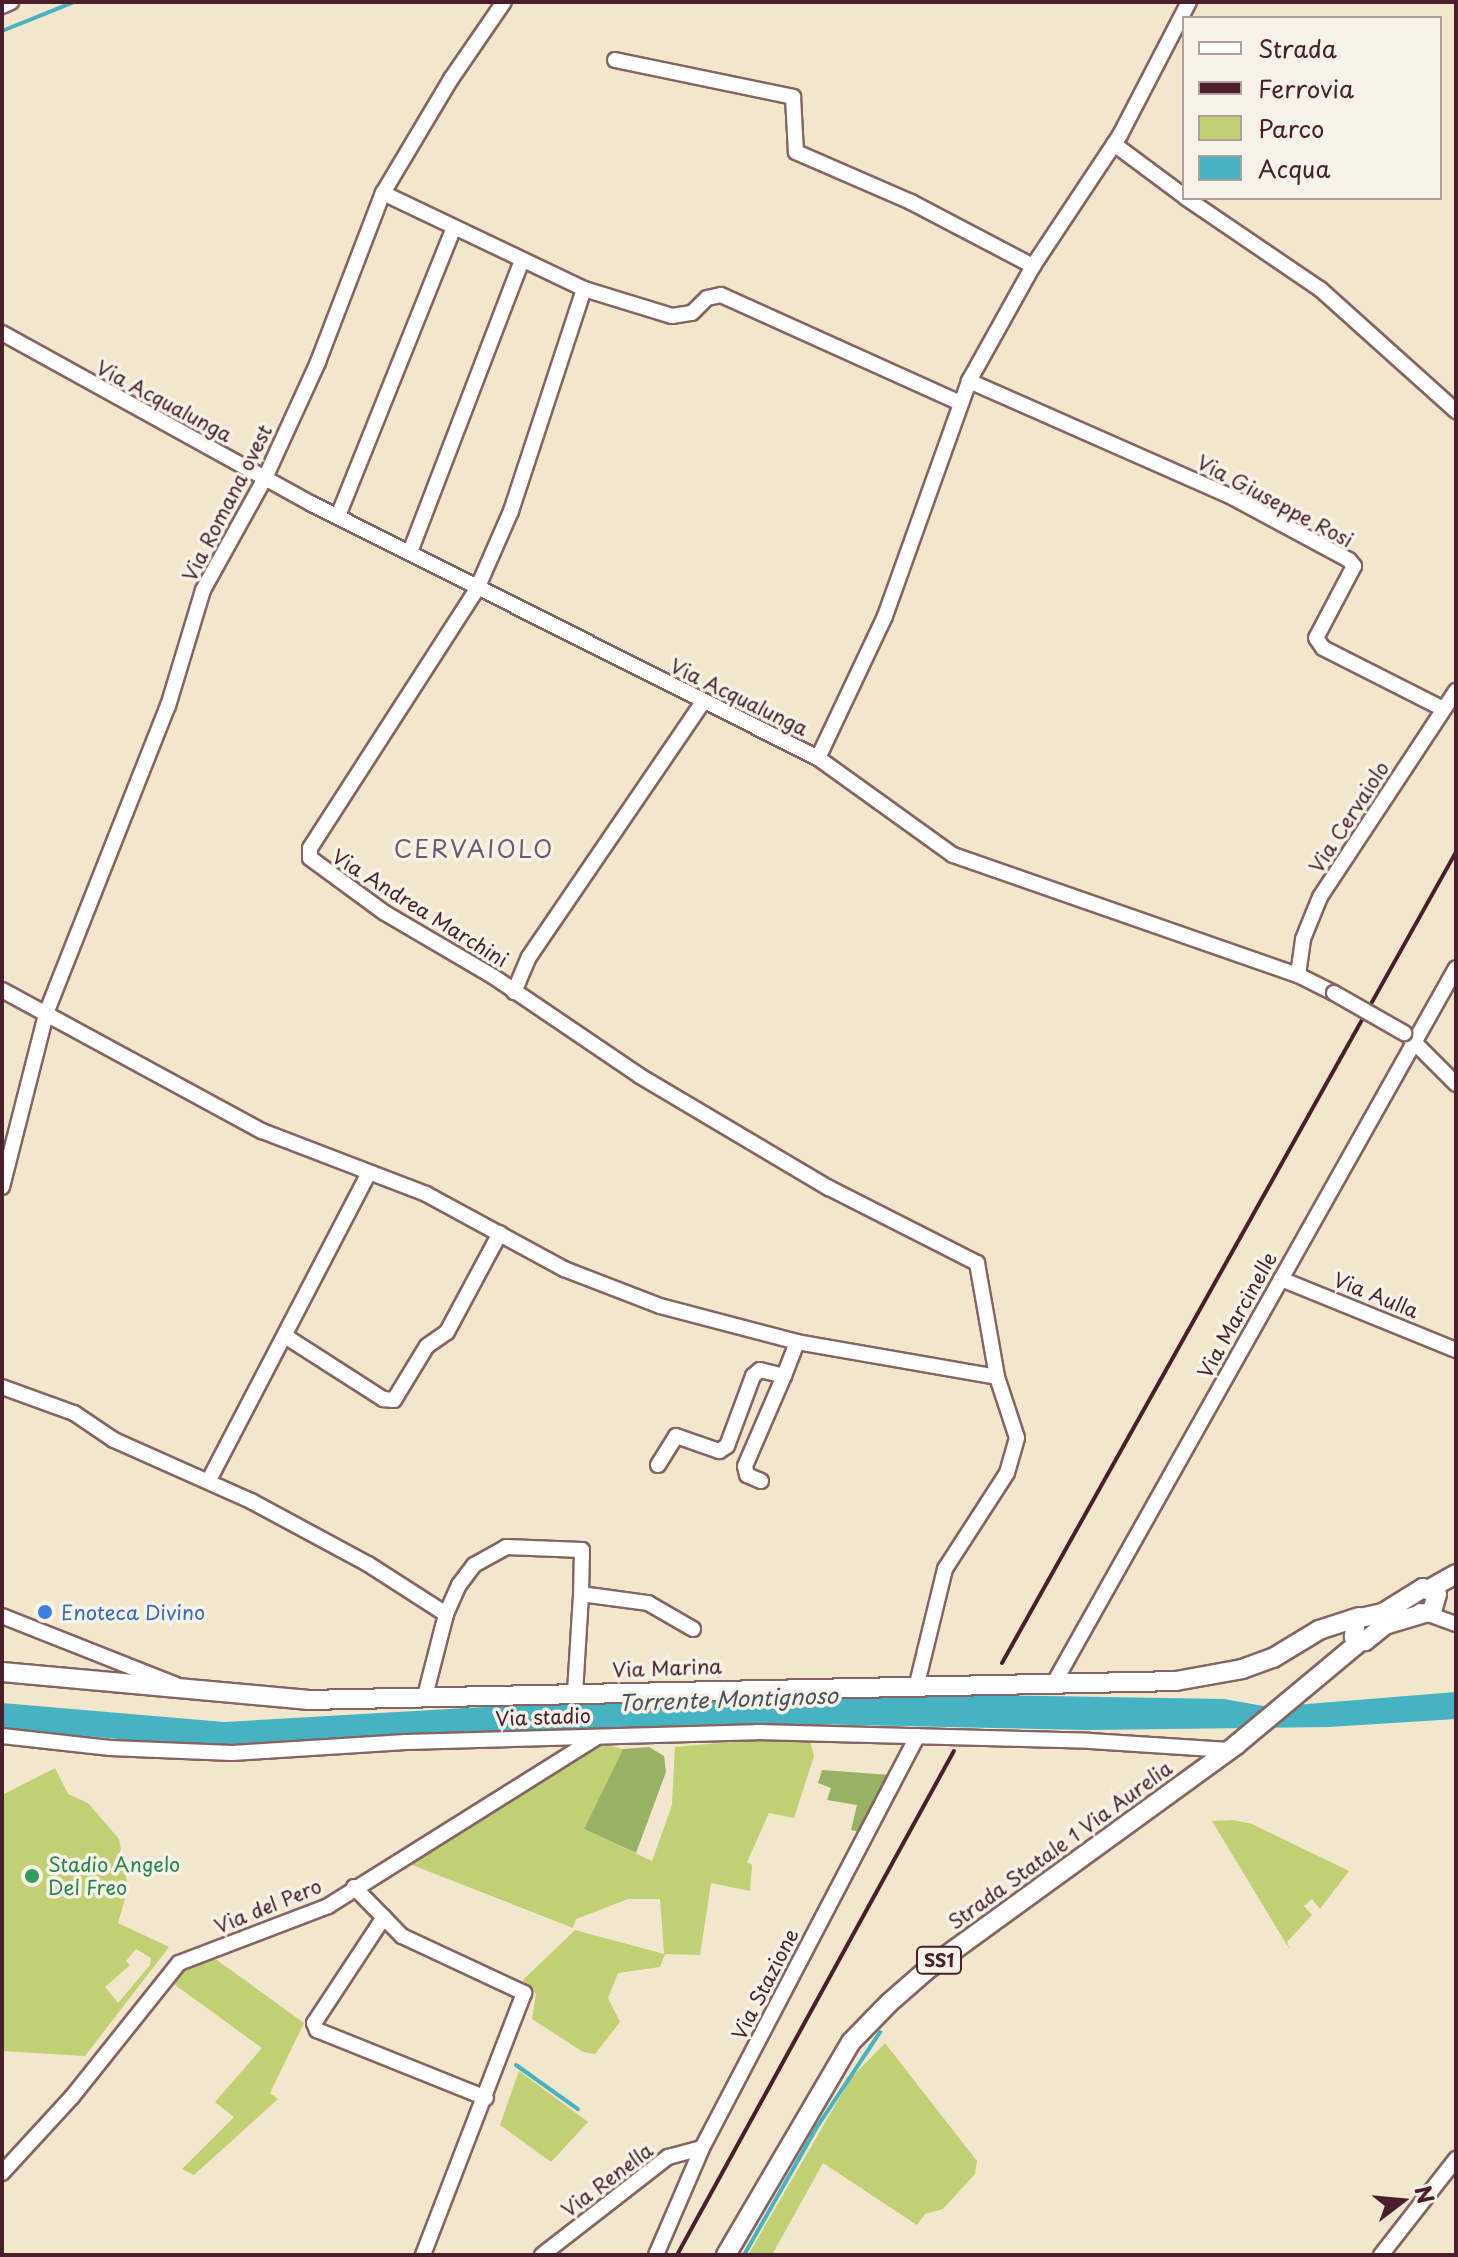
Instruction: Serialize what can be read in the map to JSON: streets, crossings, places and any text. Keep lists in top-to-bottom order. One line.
{"streets":{"main road":["Via Marina","Strada Statale 1 Via Aurelia","SS1"],"street":["Via Acqualunga","Via Giuseppe Rosi","Via Romana ovest","Via Cervaiolo","Via Andrea Marchini","Via Aulla","Via Marcinelle","Via stadio","Via del Pero","Via Stazione","Via Renella"]},"crossings":[["Via Acqualunga","Via Romana ovest"],["Via Acqualunga","Via Cervaiolo"],["Via Acqualunga","Via Andrea Marchini"],["Via Acqualunga","Via Marcinelle"],["Via Giuseppe Rosi","Via Cervaiolo"],["Via Aulla","Via Marcinelle"],["Via Marcinelle","Via Marina"],["Via Marina","Strada Statale 1 Via Aurelia"],["Via stadio","Strada Statale 1 Via Aurelia"],["Via stadio","Via del Pero"],["Via stadio","Via Stazione"],["Via Stazione","Via Renella"]],"districts":["CERVAIOLO"],"water":["Torrente Montignoso"],"places":["Enoteca Divino","Stadio Angelo Del Freo"],"legend":["Strada","Ferrovia","Parco","Acqua"],"north":"right"}
